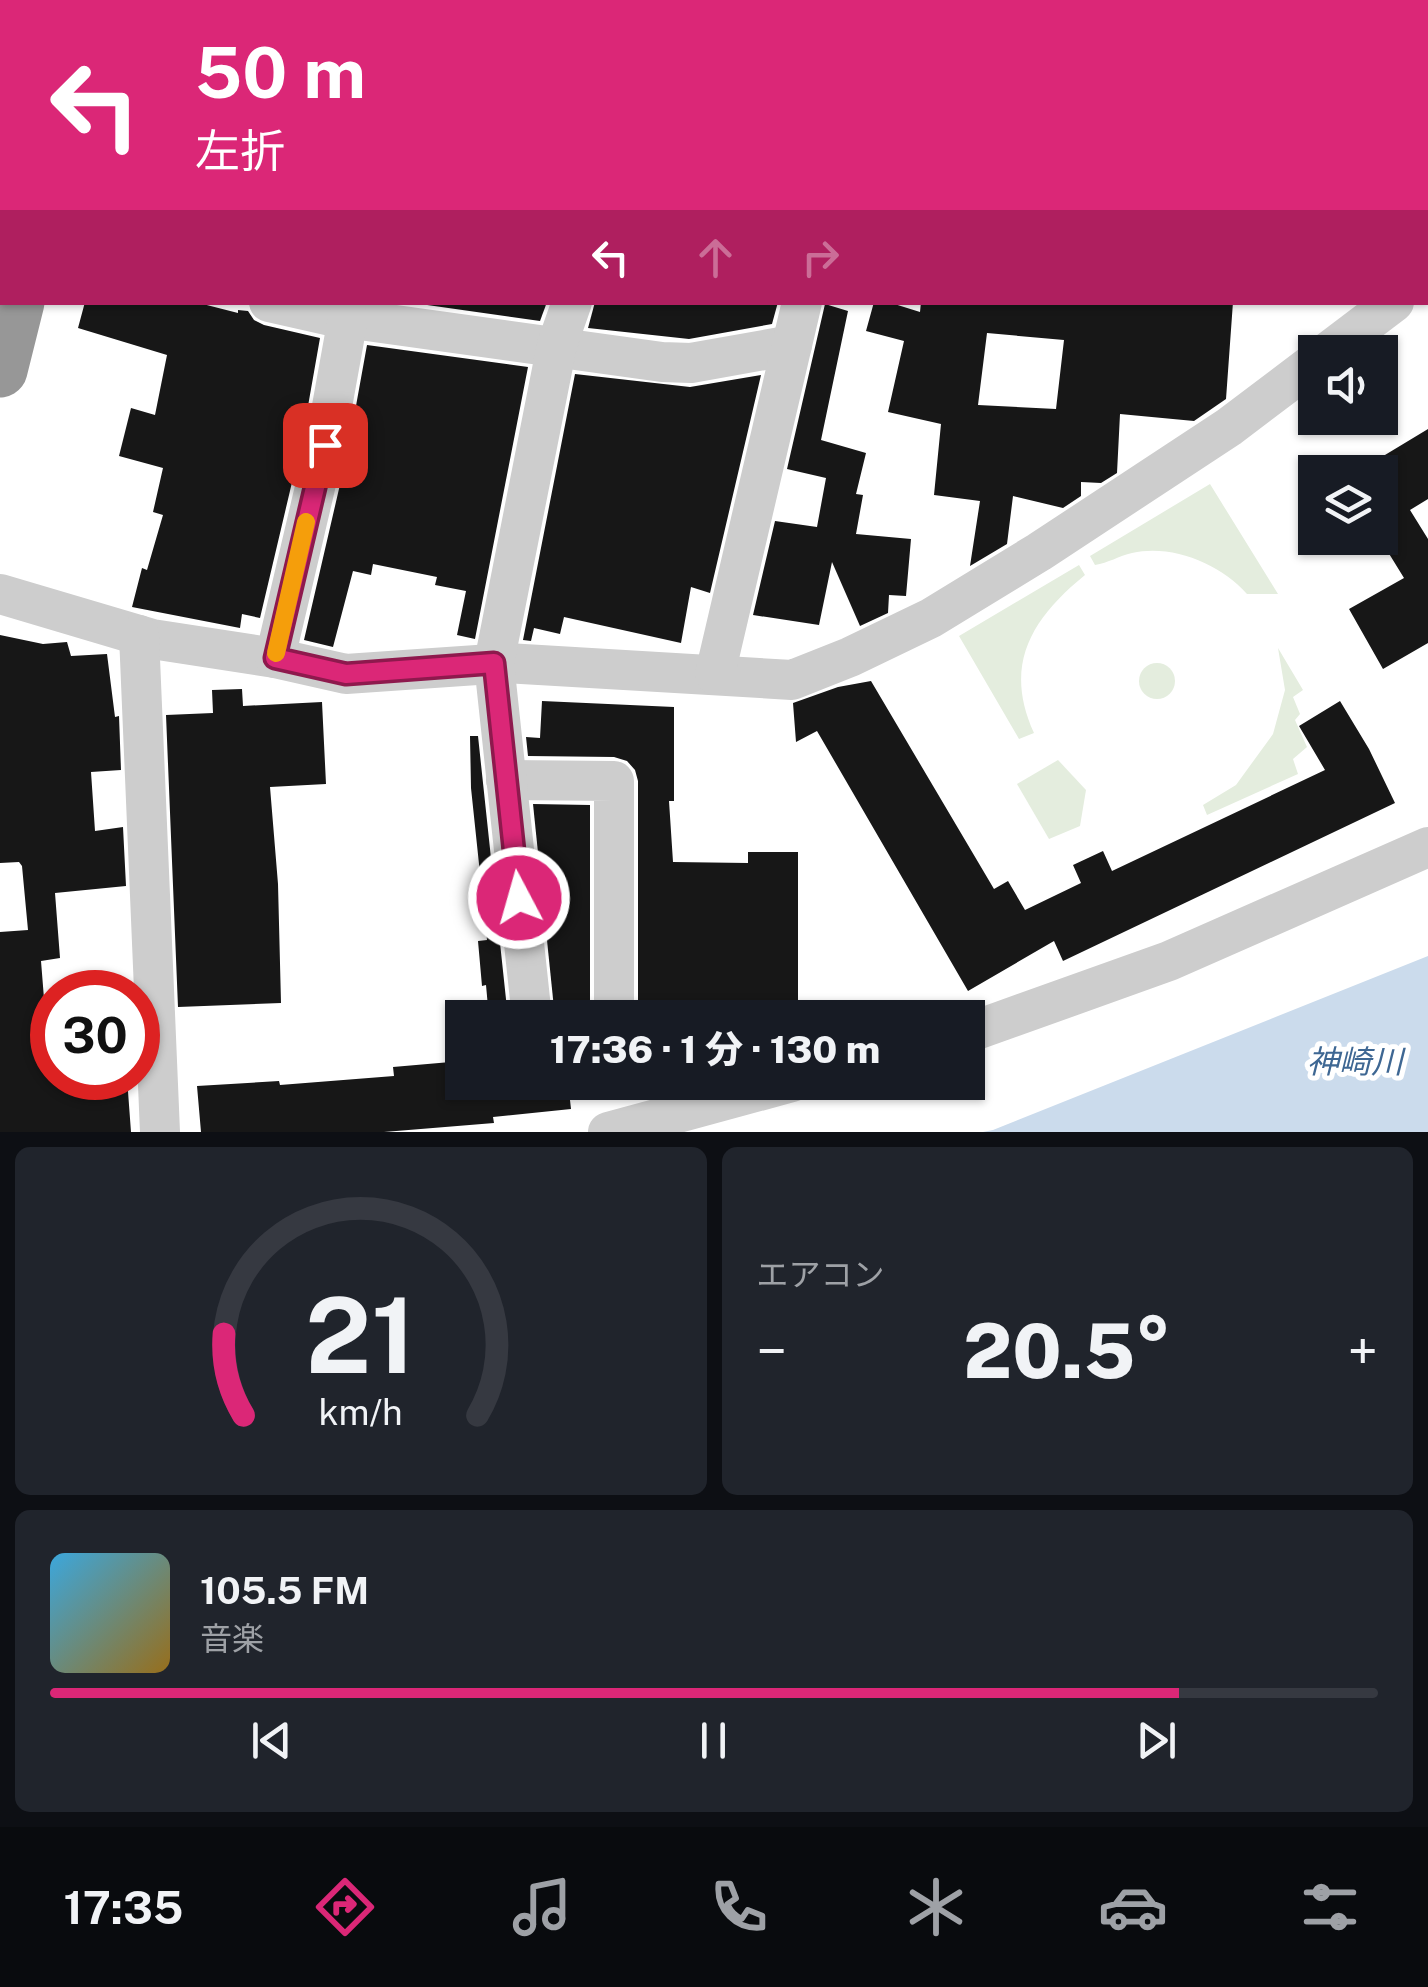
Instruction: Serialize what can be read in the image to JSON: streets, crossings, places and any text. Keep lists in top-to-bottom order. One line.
{"water":["神崎川"],"page":{"turn":["50 m","左折"],"limit":"30","trip":"17:36 · 1 分 · 130 m","tile":"エアコン","heat":["−","20.5°","+"],"song":["105.5 FM","音楽"],"tabs":"17:35","gauge":["21","km/h"]}}
